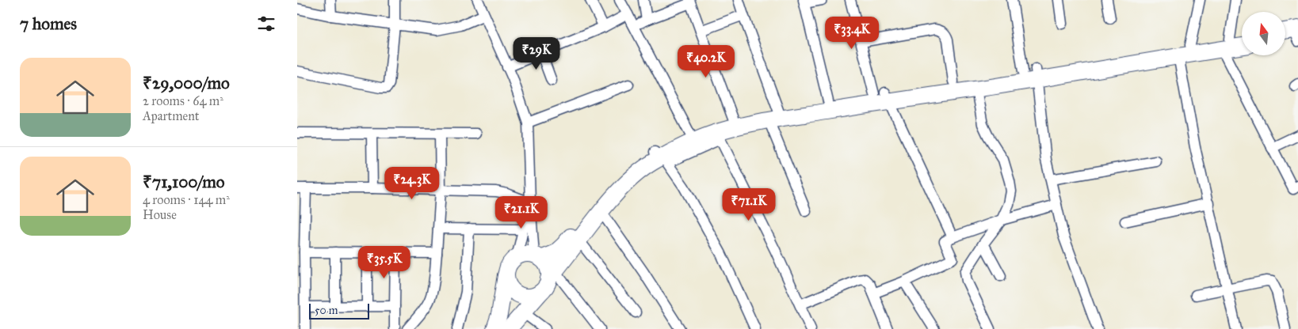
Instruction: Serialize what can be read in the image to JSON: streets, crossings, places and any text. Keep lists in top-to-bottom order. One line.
{"scale_bar":"50 m","north":"top","page":{"heading":"7 homes","price":["₹33.4K","₹29K","₹40.2K","₹24.3K","₹71.1K","₹21.1K","₹35.5K"],"list":[{"name":"₹29,000/mo","note":"2 rooms · 64 m² · Apartment"},{"name":"₹71,100/mo","note":"4 rooms · 144 m² · House"}],"scale":"50 m"}}
